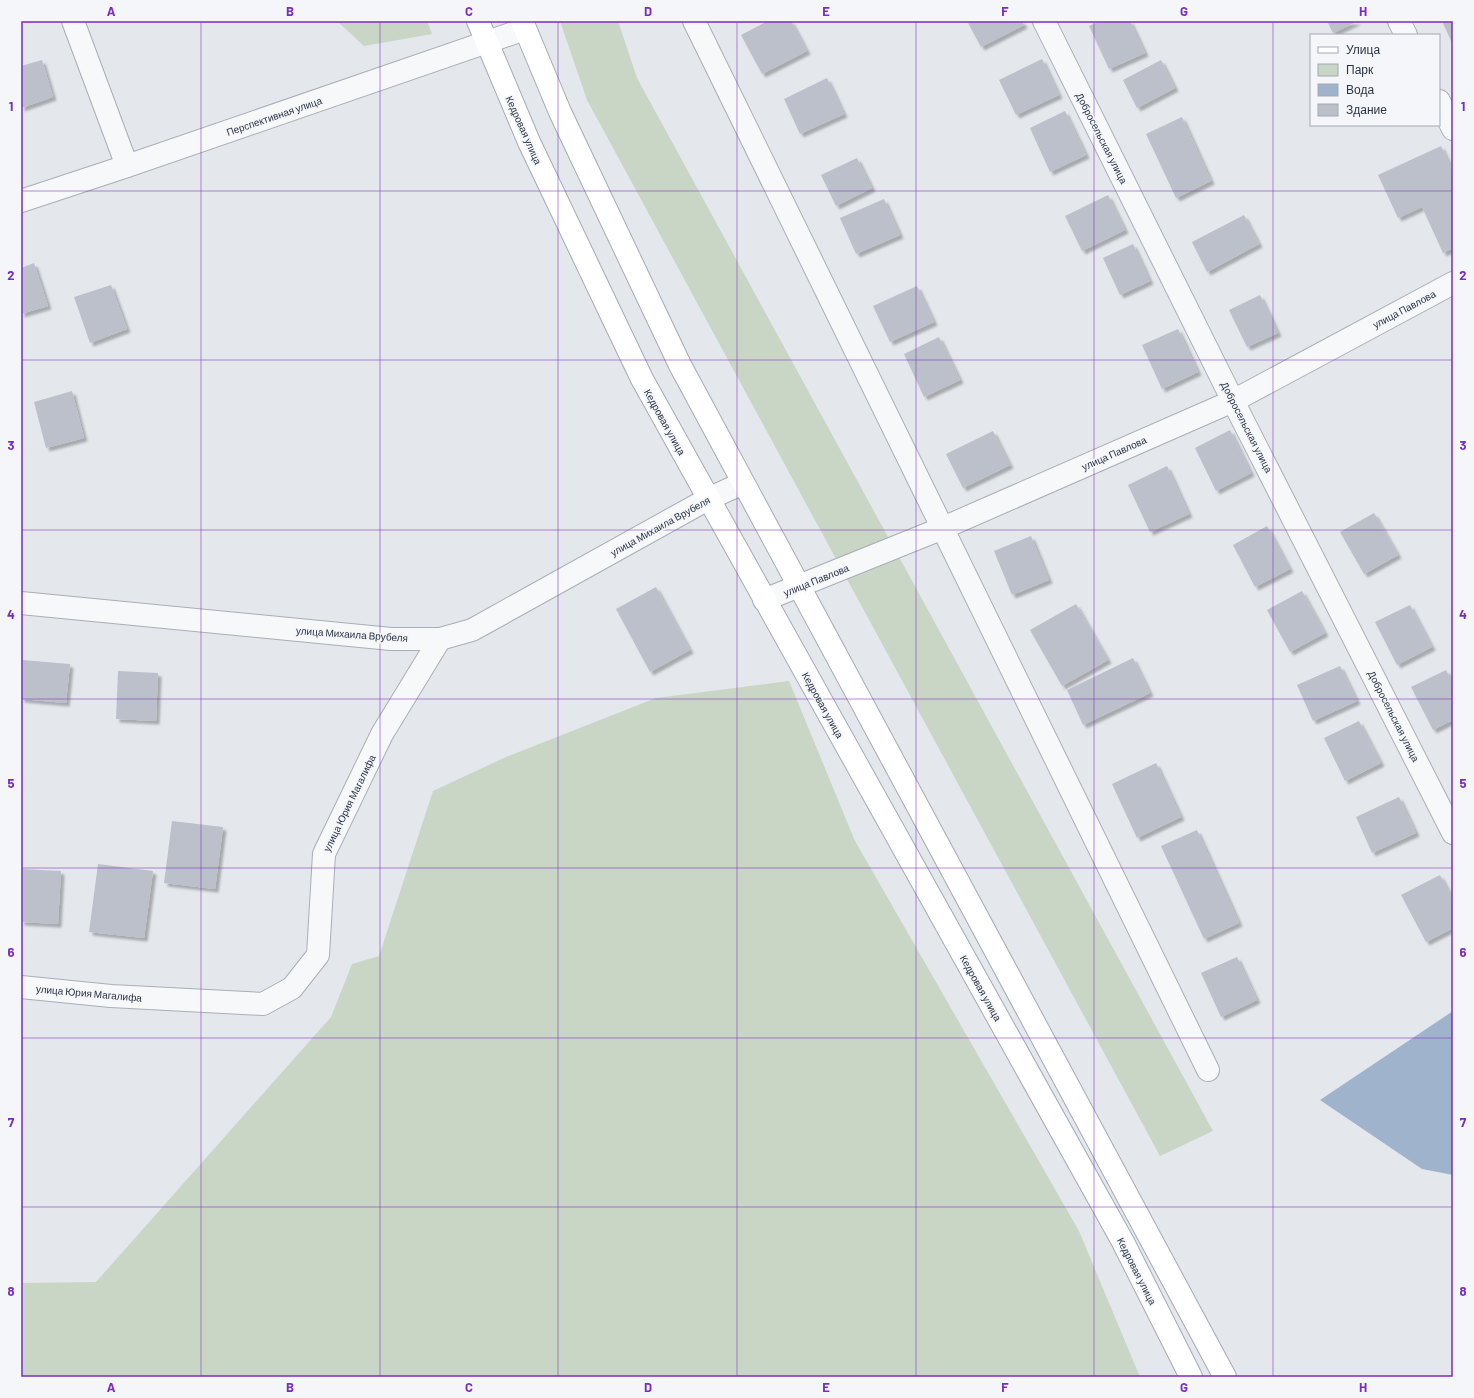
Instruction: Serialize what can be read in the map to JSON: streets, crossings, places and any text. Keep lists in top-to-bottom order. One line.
{"streets":{"main road":["Кедровая улица"],"street":["Перспективная улица","Добросельская улица","улица Павлова","улица Михаила Врубеля","улица Юрия Магалифа"]},"crossings":[["Перспективная улица","Кедровая улица"],["Кедровая улица","улица Павлова"],["Кедровая улица","улица Михаила Врубеля"],["Добросельская улица","улица Павлова"],["улица Михаила Врубеля","улица Юрия Магалифа"]],"legend":["Улица","Парк","Вода","Здание"],"grid":{"columns":["A","B","C","D","E","F","G","H"],"rows":["1","2","3","4","5","6","7","8"]}}
